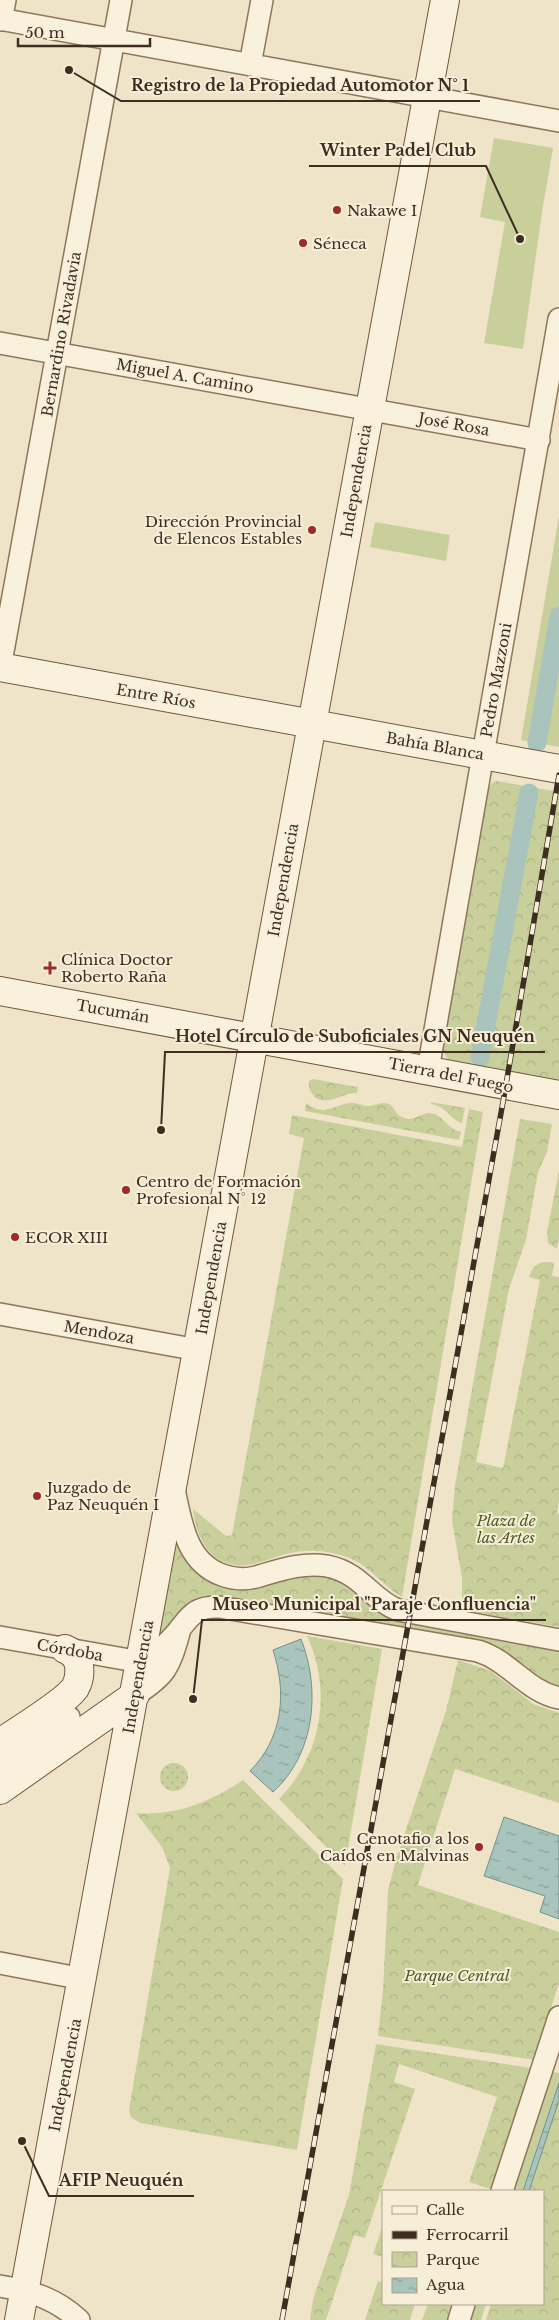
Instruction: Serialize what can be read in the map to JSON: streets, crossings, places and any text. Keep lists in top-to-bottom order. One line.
{"streets":{"main road":["Independencia","Entre Ríos","Bahía Blanca","Tucumán","Tierra del Fuego"],"street":["Bernardino Rivadavia","Miguel A. Camino","José Rosa","Pedro Mazzoni","Mendoza","Córdoba"]},"crossings":[["Bernardino Rivadavia","Miguel A. Camino"],["Bernardino Rivadavia","Entre Ríos"],["Miguel A. Camino","José Rosa"],["Miguel A. Camino","Independencia"],["José Rosa","Independencia"],["José Rosa","Pedro Mazzoni"],["Independencia","Entre Ríos"],["Independencia","Bahía Blanca"],["Independencia","Tucumán"],["Independencia","Tierra del Fuego"],["Independencia","Mendoza"],["Independencia","Córdoba"],["Pedro Mazzoni","Bahía Blanca"],["Pedro Mazzoni","Tierra del Fuego"],["Entre Ríos","Bahía Blanca"],["Tucumán","Tierra del Fuego"]],"parks":["Plaza de las Artes","Parque Central"],"places":{"other":["Registro de la Propiedad Automotor N° 1","Nakawe I","Winter Padel Club","Séneca","Dirección Provincial de Elencos Estables","Hotel Círculo de Suboficiales GN Neuquén","Centro de Formación Profesional N° 12","ECOR XIII","Juzgado de Paz Neuquén I","Museo Municipal \"Paraje Confluencia\"","Cenotafio a los Caídos en Malvinas","AFIP Neuquén"],"health":["Clínica Doctor Roberto Raña"]},"legend":["Calle","Ferrocarril","Parque","Agua"],"scale_bar":"50 m"}
